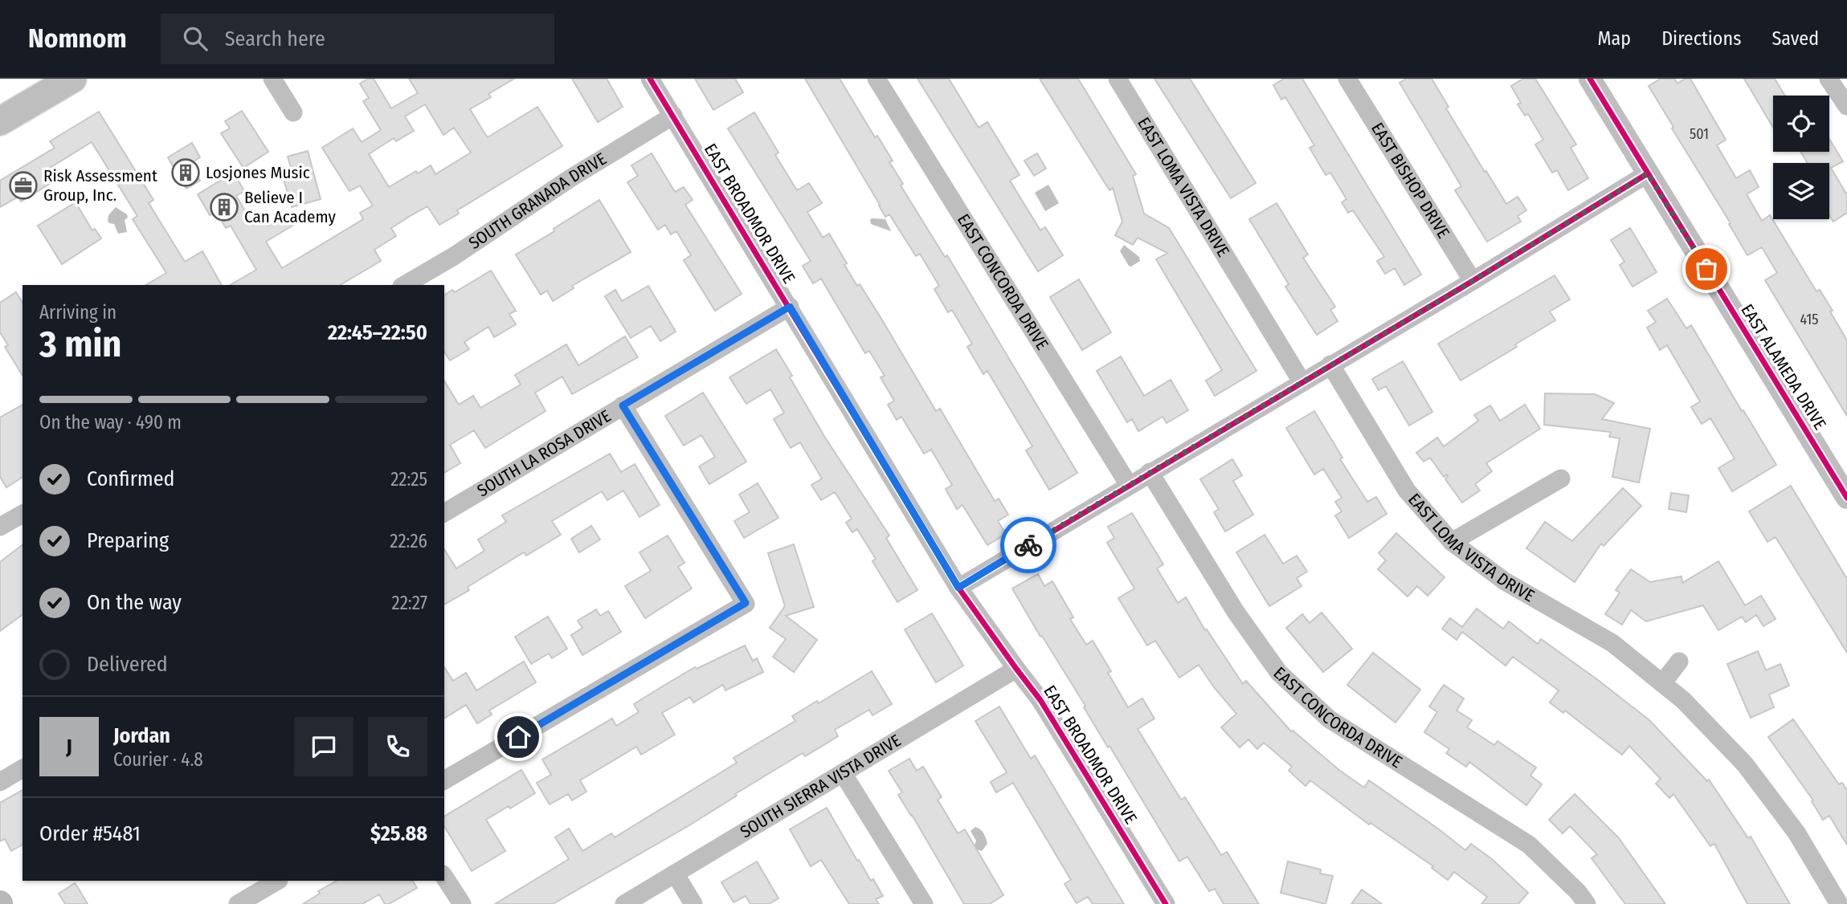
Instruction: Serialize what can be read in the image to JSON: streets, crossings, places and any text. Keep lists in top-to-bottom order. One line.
{"streets":{"street":["EAST BISHOP DRIVE","EAST LOMA VISTA DRIVE","SOUTH GRANADA DRIVE","EAST BROADMOR DRIVE","EAST CONCORDA DRIVE","EAST ALAMEDA DRIVE","SOUTH LA ROSA DRIVE","SOUTH SIERRA VISTA DRIVE"]},"crossings":[["SOUTH GRANADA DRIVE","EAST BROADMOR DRIVE"],["EAST BROADMOR DRIVE","SOUTH LA ROSA DRIVE"],["EAST BROADMOR DRIVE","SOUTH SIERRA VISTA DRIVE"]],"places":{"building":["Losjones Music","Believe I Can Academy"],"office":["Risk Assessment Group, Inc."]},"house_numbers":["501","415"],"page":{"header":"Nomnom","search":"Search here","nav":["Map","Directions","Saved"],"heading":["3 min","Arriving in","22:45–22:50"],"panel":["Jordan","Courier · 4.8","Order #5481","$25.88"],"bar":"On the way · 490 m","list":[["Confirmed","22:25"],["Preparing","22:26"],["On the way","22:27"],"Delivered"],"round":"J"}}
